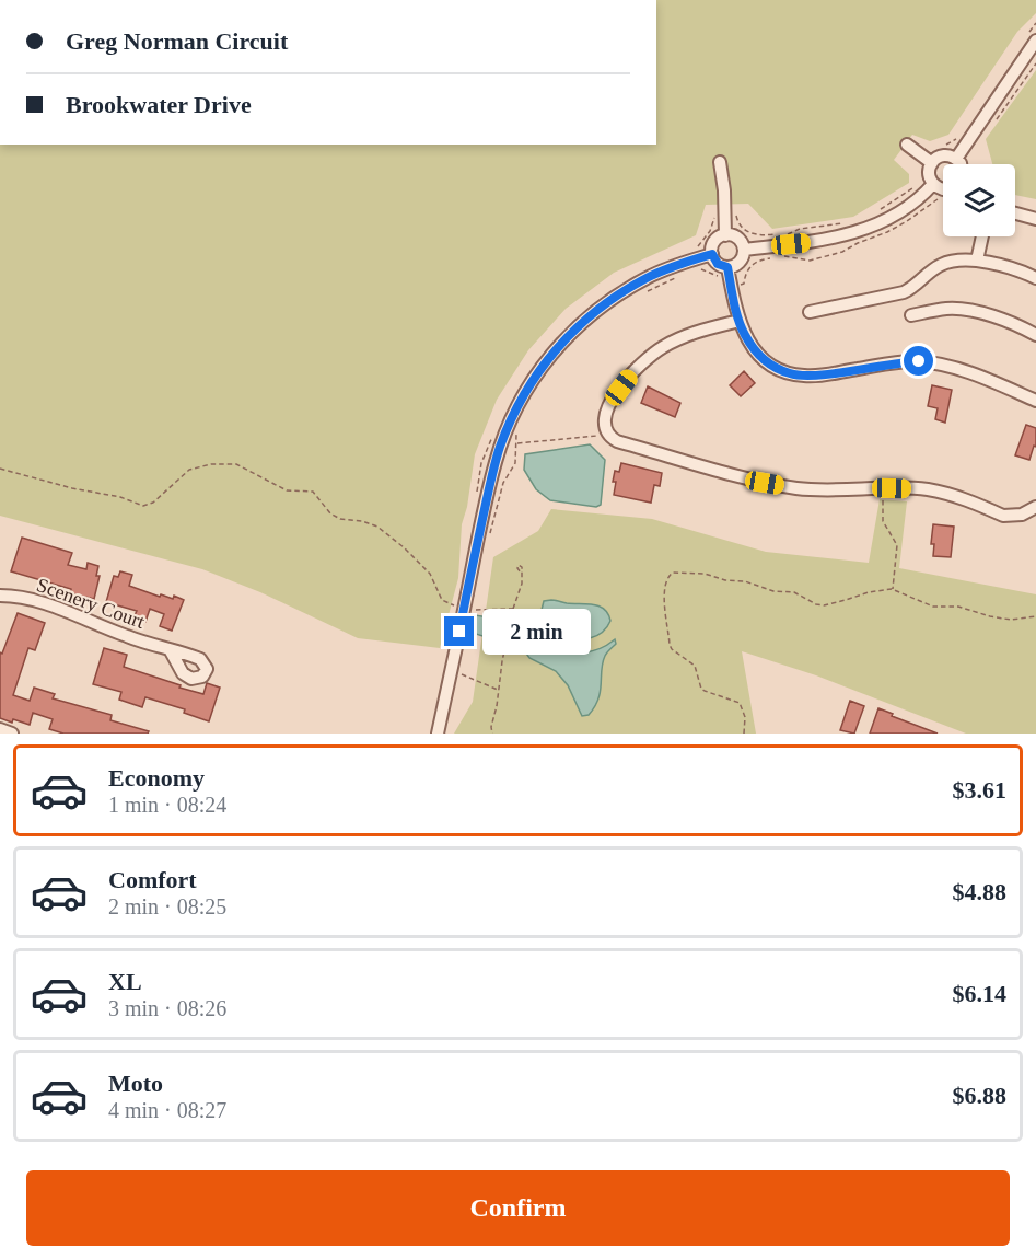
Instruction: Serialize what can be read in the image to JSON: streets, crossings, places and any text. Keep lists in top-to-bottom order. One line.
{"streets":{"street":["Scenery Court"]},"page":{"banner":["Greg Norman Circuit","Brookwater Drive"],"bubble":"2 min","list":[{"name":"Economy","note":"1 min · 08:24","value":"$3.61"},{"name":"Comfort","note":"2 min · 08:25","value":"$4.88"},{"name":"XL","note":"3 min · 08:26","value":"$6.14"},{"name":"Moto","note":"4 min · 08:27","value":"$6.88"}],"buttons":"Confirm"}}
